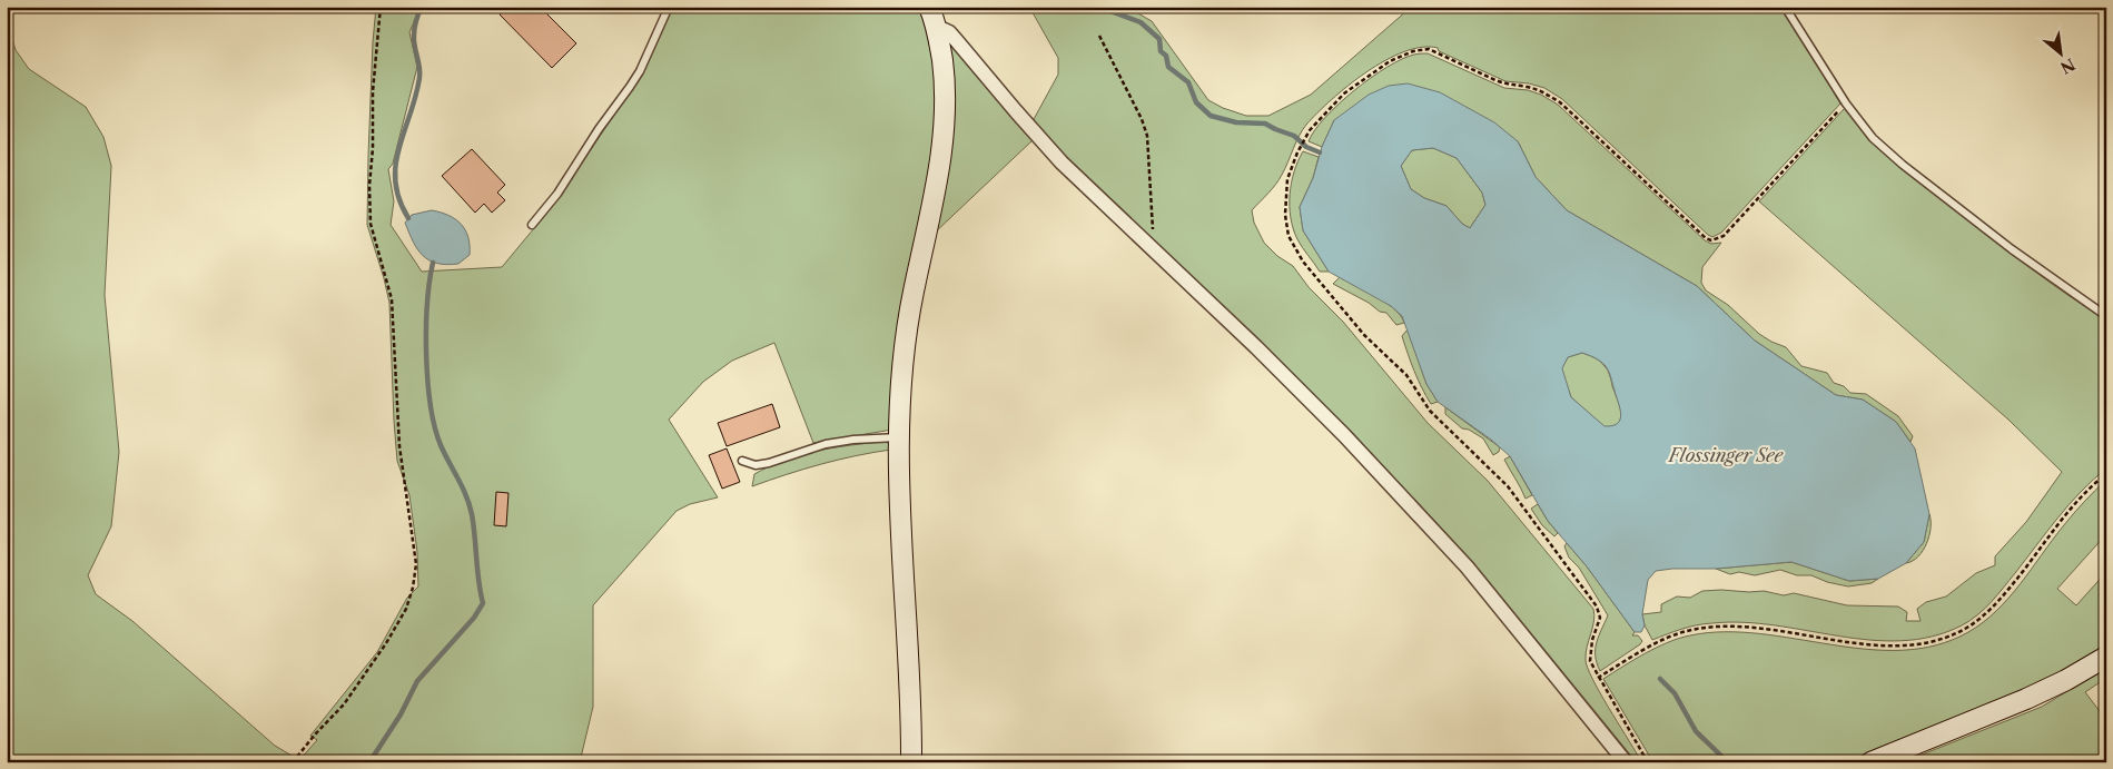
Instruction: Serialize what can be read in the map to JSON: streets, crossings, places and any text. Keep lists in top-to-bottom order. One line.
{"water":["Flossinger See"],"north":"bottom right"}
